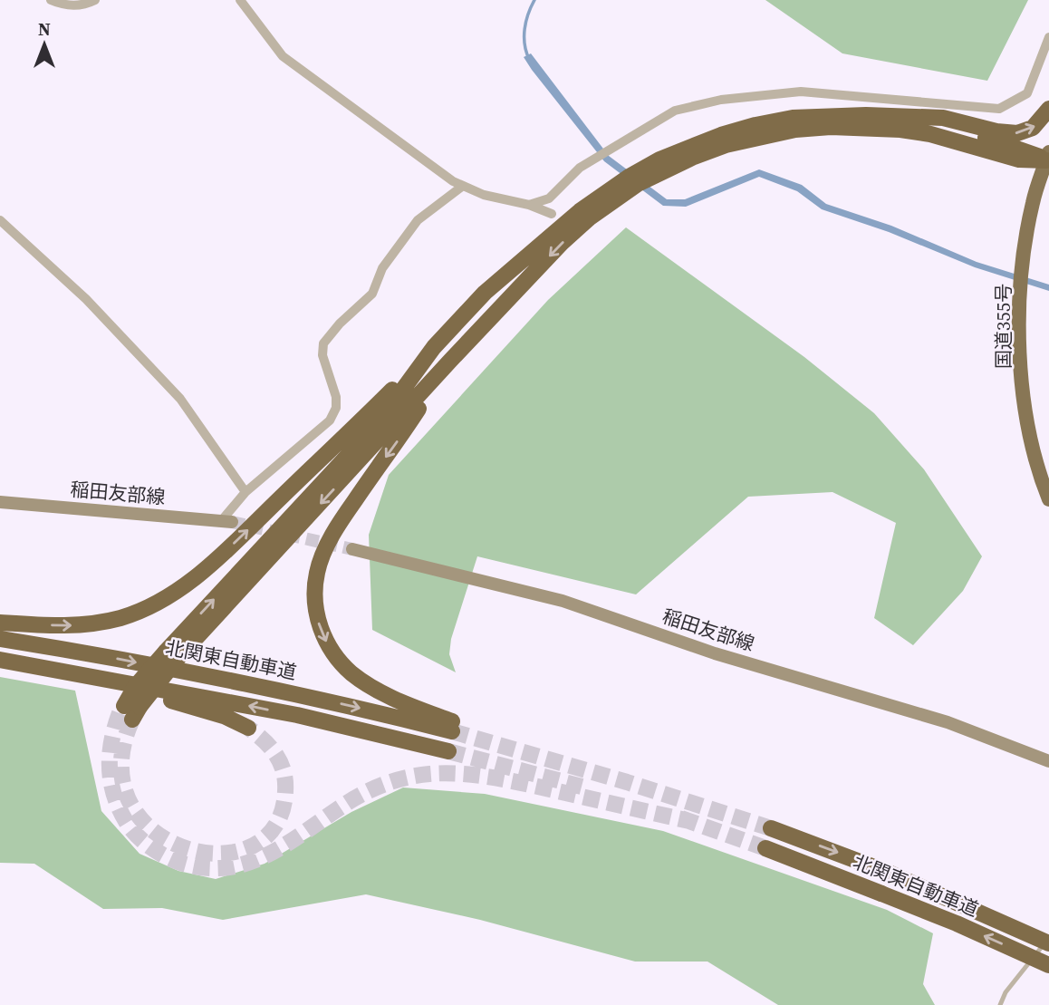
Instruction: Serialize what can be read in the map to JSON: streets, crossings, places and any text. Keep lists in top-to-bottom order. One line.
{"streets":{"highway":["国道355号","北関東自動車道"],"main road":["稲田友部線"]},"north":"top"}
